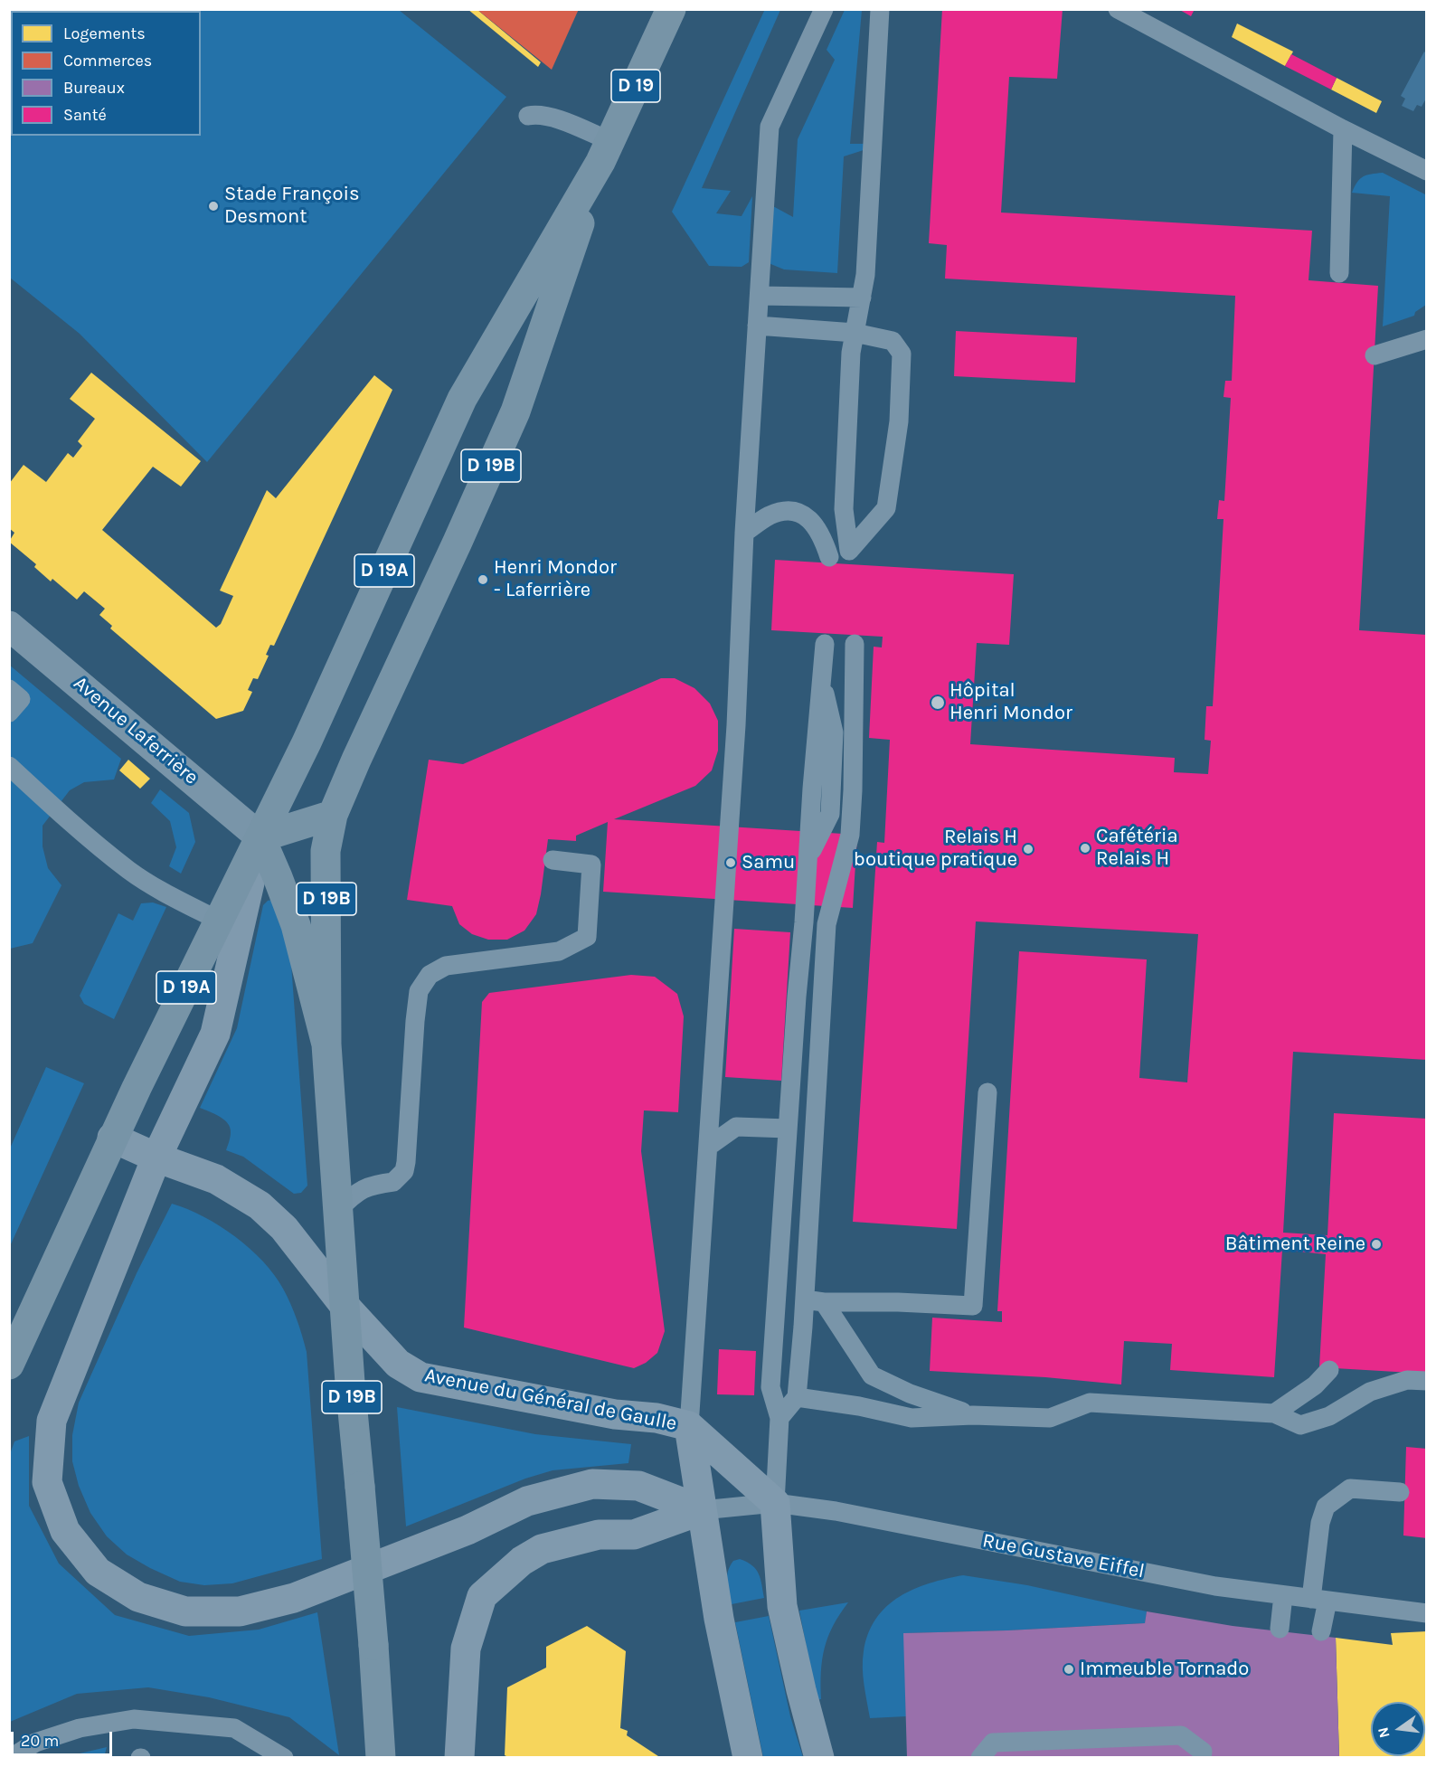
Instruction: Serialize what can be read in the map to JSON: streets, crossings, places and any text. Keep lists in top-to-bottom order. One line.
{"streets":{"main road":["D 19","D 19B","D 19A","Avenue du Général de Gaulle"],"street":["Avenue Laferrière"],"lane":["Rue Gustave Eiffel"]},"crossings":[["D 19","D 19B"],["D 19","D 19A"],["D 19B","D 19A"],["D 19B","Avenue du Général de Gaulle"],["D 19A","Avenue Laferrière"],["D 19A","Avenue du Général de Gaulle"],["Avenue du Général de Gaulle","Rue Gustave Eiffel"]],"places":["Stade François Desmont","Henri Mondor - Laferrière","Hôpital Henri Mondor","Cafétéria Relais H","Relais H boutique pratique","Samu","Bâtiment Reine","Immeuble Tornado"],"legend":["Logements","Commerces","Bureaux","Santé"],"scale_bar":"20 m","north":"left"}
